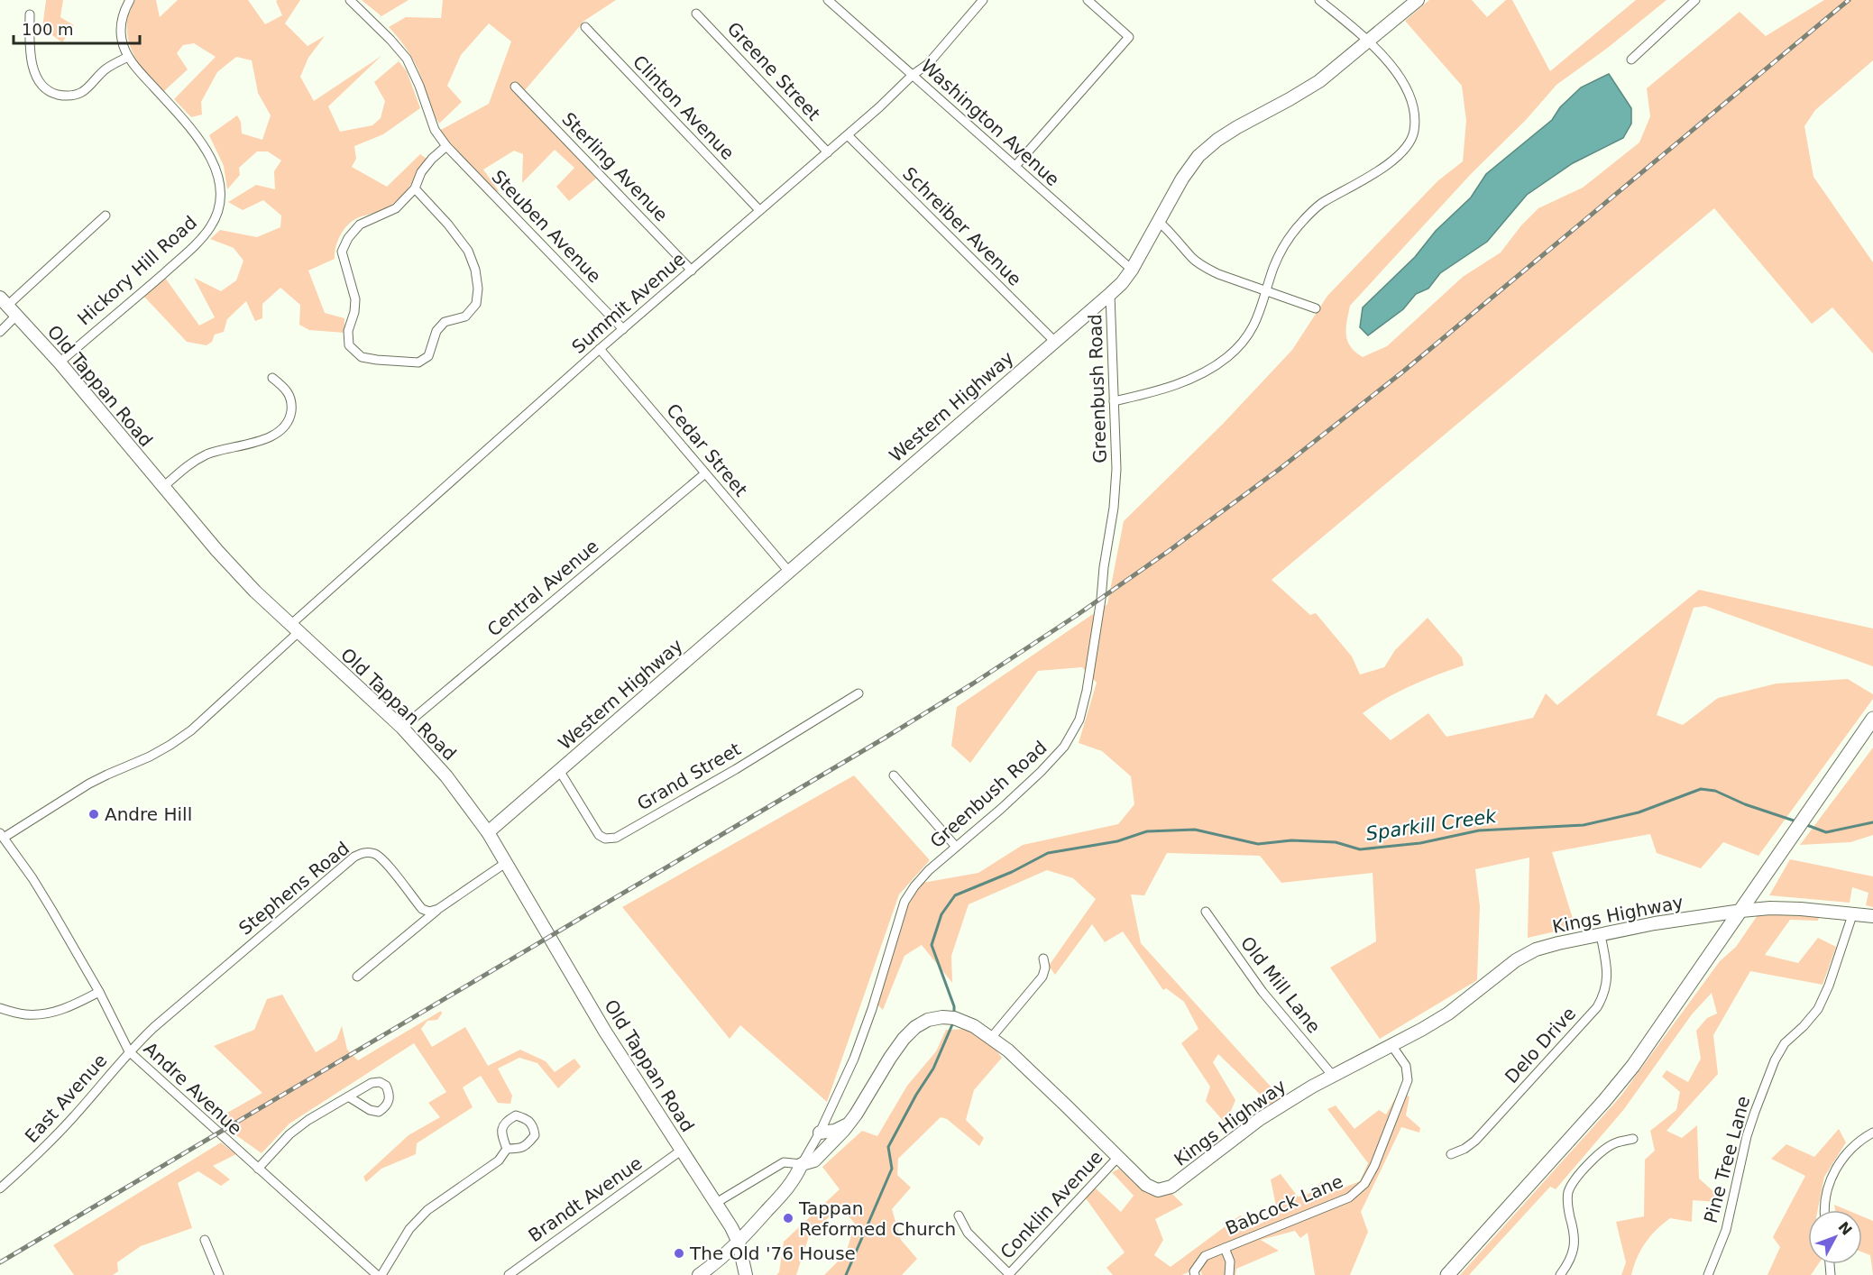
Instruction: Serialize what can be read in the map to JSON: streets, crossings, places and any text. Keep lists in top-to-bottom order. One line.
{"streets":{"street":["Greene Street","Clinton Avenue","Washington Avenue","Sterling Avenue","Steuben Avenue","Schreiber Avenue","Hickory Hill Road","Summit Avenue","Old Tappan Road","Greenbush Road","Western Highway","Cedar Street","Central Avenue","Grand Street","Stephens Road","Kings Highway","Old Mill Lane","Delo Drive","Andre Avenue","East Avenue","Pine Tree Lane","Brandt Avenue","Conklin Avenue","Babcock Lane"]},"crossings":[["Greene Street","Summit Avenue"],["Clinton Avenue","Summit Avenue"],["Washington Avenue","Summit Avenue"],["Washington Avenue","Western Highway"],["Sterling Avenue","Summit Avenue"],["Steuben Avenue","Summit Avenue"],["Schreiber Avenue","Summit Avenue"],["Schreiber Avenue","Western Highway"],["Hickory Hill Road","Old Tappan Road"],["Summit Avenue","Old Tappan Road"],["Summit Avenue","Cedar Street"],["Old Tappan Road","Western Highway"],["Old Tappan Road","Central Avenue"],["Old Tappan Road","Kings Highway"],["Old Tappan Road","Brandt Avenue"],["Greenbush Road","Western Highway"],["Greenbush Road","Kings Highway"],["Western Highway","Cedar Street"],["Western Highway","Grand Street"],["Cedar Street","Central Avenue"],["Stephens Road","East Avenue"],["Kings Highway","Old Mill Lane"],["Kings Highway","Delo Drive"],["Kings Highway","Pine Tree Lane"],["Kings Highway","Conklin Avenue"],["Kings Highway","Babcock Lane"],["Andre Avenue","East Avenue"]],"water":["Sparkill Creek"],"places":["Andre Hill","Tappan Reformed Church","The Old '76 House"],"scale_bar":"100 m","north":"top right"}
